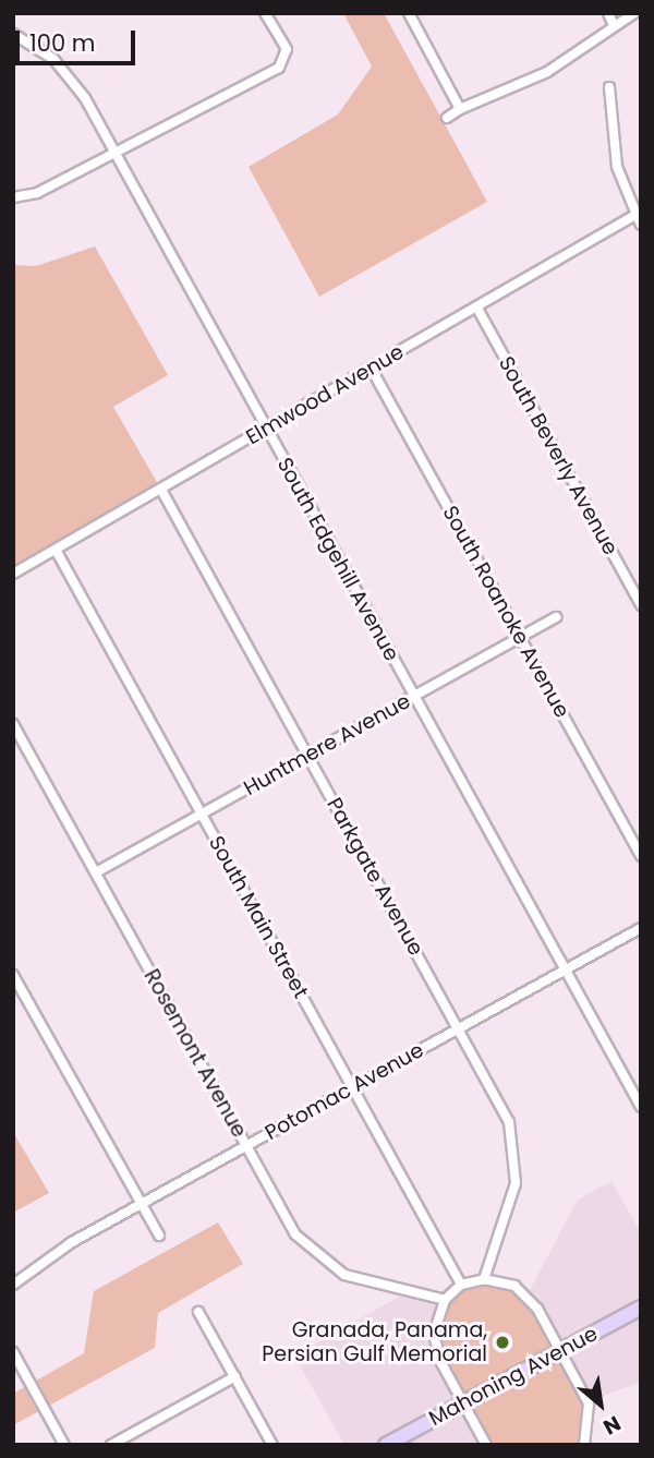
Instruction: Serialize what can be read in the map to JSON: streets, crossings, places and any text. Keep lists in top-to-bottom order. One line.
{"streets":{"main road":["Mahoning Avenue"],"street":["Elmwood Avenue","South Beverly Avenue","South Edgehill Avenue","South Roanoke Avenue","Huntmere Avenue","Parkgate Avenue","South Main Street","Rosemont Avenue","Potomac Avenue"]},"crossings":[["Elmwood Avenue","South Beverly Avenue"],["Elmwood Avenue","South Edgehill Avenue"],["Elmwood Avenue","South Roanoke Avenue"],["Elmwood Avenue","Parkgate Avenue"],["Elmwood Avenue","South Main Street"],["South Edgehill Avenue","Huntmere Avenue"],["South Edgehill Avenue","Potomac Avenue"],["South Roanoke Avenue","Huntmere Avenue"],["Huntmere Avenue","Parkgate Avenue"],["Huntmere Avenue","South Main Street"],["Huntmere Avenue","Rosemont Avenue"],["Parkgate Avenue","Potomac Avenue"],["South Main Street","Potomac Avenue"],["Rosemont Avenue","Potomac Avenue"]],"places":["Granada, Panama, Persian Gulf Memorial"],"scale_bar":"100 m","north":"bottom right"}
